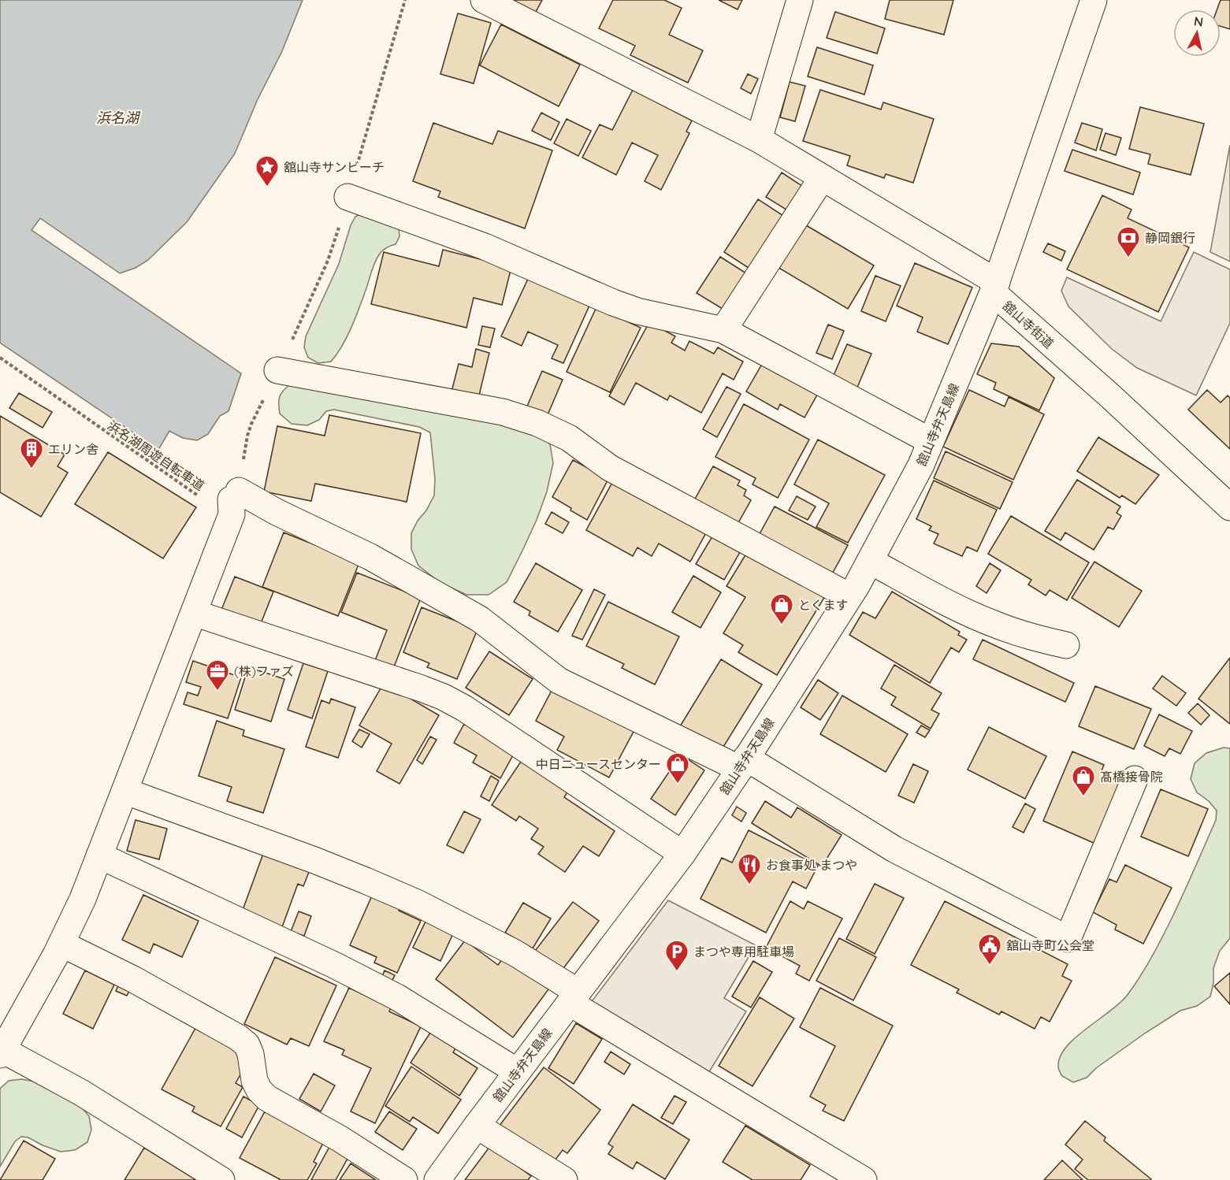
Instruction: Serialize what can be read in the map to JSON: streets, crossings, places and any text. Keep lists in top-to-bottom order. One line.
{"streets":{"street":["舘山寺街道","舘山寺弁天島線"],"path":["浜名湖周遊自転車道"]},"crossings":[["舘山寺街道","舘山寺弁天島線"]],"water":["浜名湖"],"places":{"place":["舘山寺サンビーチ"],"bank":["静岡銀行"],"building":["エリン舎"],"shop":["とくます","中日ニュースセンター","髙橋接骨院"],"office":["(株)ファズ"],"restaurant":["お食事処 まつや"],"public building":["舘山寺町公会堂"],"parking":["まつや専用駐車場"]},"north":"top"}
